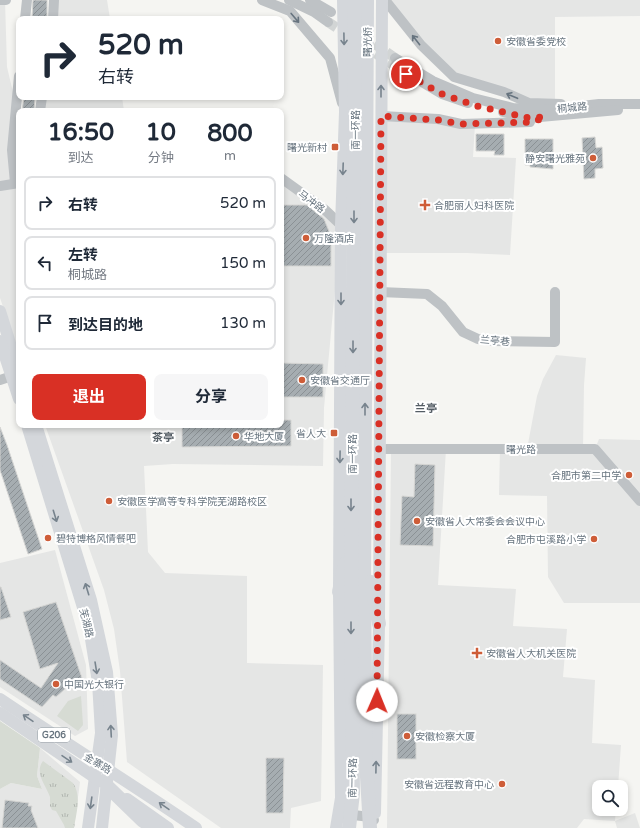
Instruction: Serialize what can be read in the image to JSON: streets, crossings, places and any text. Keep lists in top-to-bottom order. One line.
{"streets":{"highway":["曙光桥","南一环路"],"main road":["芜湖路","G206","金寨路"],"street":["桐城路","马冲路","兰亭巷","曙光路"]},"crossings":[["曙光桥","南一环路"],["芜湖路","金寨路"]],"districts":["兰亭","茶亭"],"places":{"other":["安徽省委党校","静安曙光雅苑","万隆酒店","安徽省交通厅","华地大厦","合肥市第二中学","安徽医学高等专科学院芜湖路校区","安徽省人大常委会会议中心","碧特博格风情餐吧","合肥市屯溪路小学","中国光大银行","安徽检察大厦","安徽省远程教育中心"],"transit":["曙光新村","省人大"],"health":["合肥丽人妇科医院","安徽省人大机关医院"]},"page":{"turn":["520 m","右转"],"eta":["16:50","到达","10","分钟","800","m"],"list":[{"name":"右转","value":"520 m"},{"name":"左转","note":"桐城路","value":"150 m"},{"name":"到达目的地","value":"130 m"}],"buttons":["退出","分享"]}}
